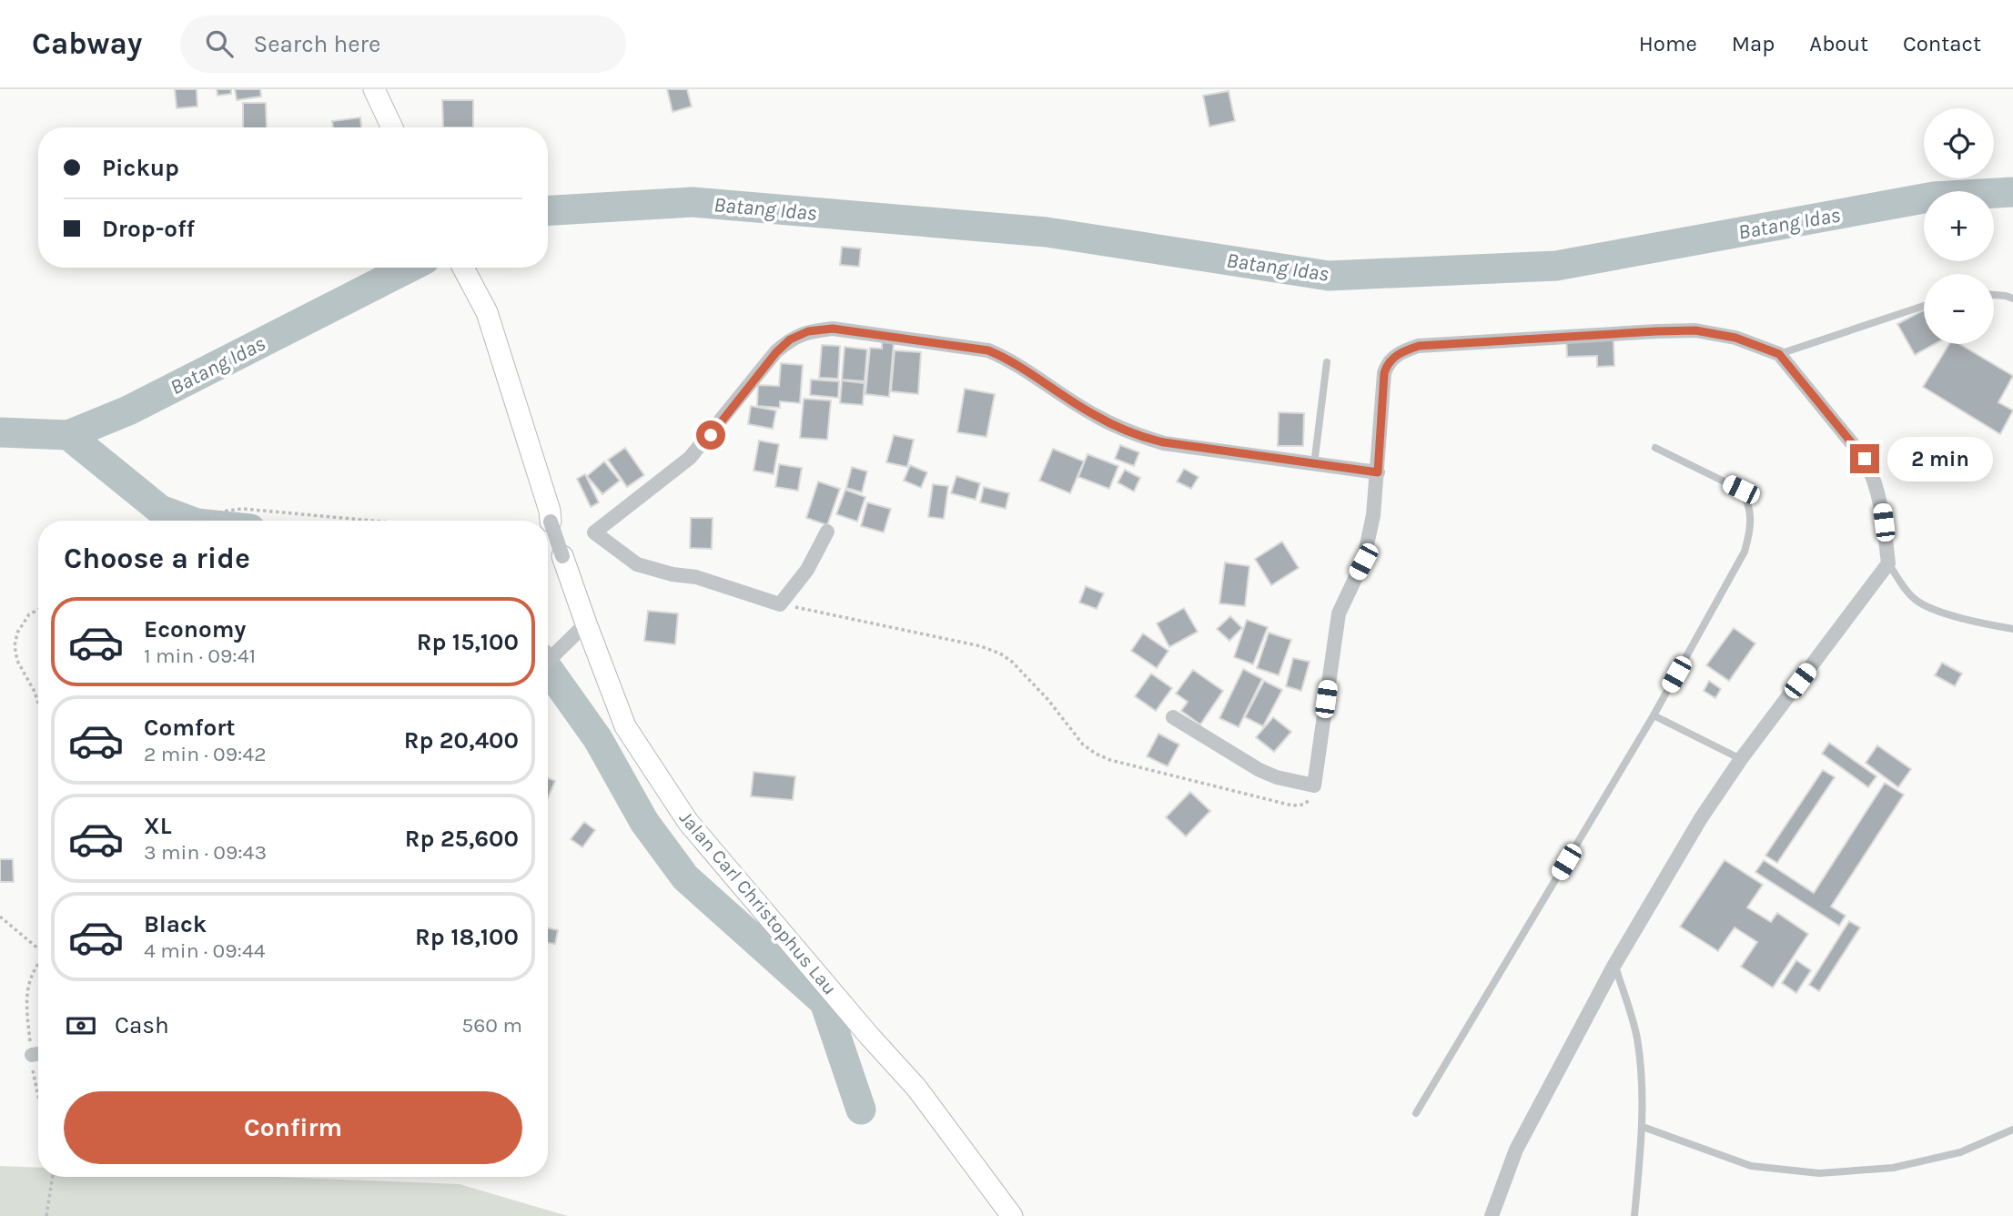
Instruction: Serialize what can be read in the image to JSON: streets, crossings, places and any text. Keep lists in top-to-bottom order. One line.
{"streets":{"street":["Jalan Carl Christophus Lau"]},"water":["Batang Idas"],"page":{"header":"Cabway","search":"Search here","nav":["Home","Map","About","Contact"],"map_buttons":["+","−"],"banner":["Pickup","Drop-off"],"bubble":"2 min","heading":"Choose a ride","list":[{"name":"Economy","note":"1 min · 09:41","value":"Rp 15,100"},{"name":"Comfort","note":"2 min · 09:42","value":"Rp 20,400"},{"name":"XL","note":"3 min · 09:43","value":"Rp 25,600"},{"name":"Black","note":"4 min · 09:44","value":"Rp 18,100"}],"pay":["Cash","560 m"],"buttons":"Confirm"}}
